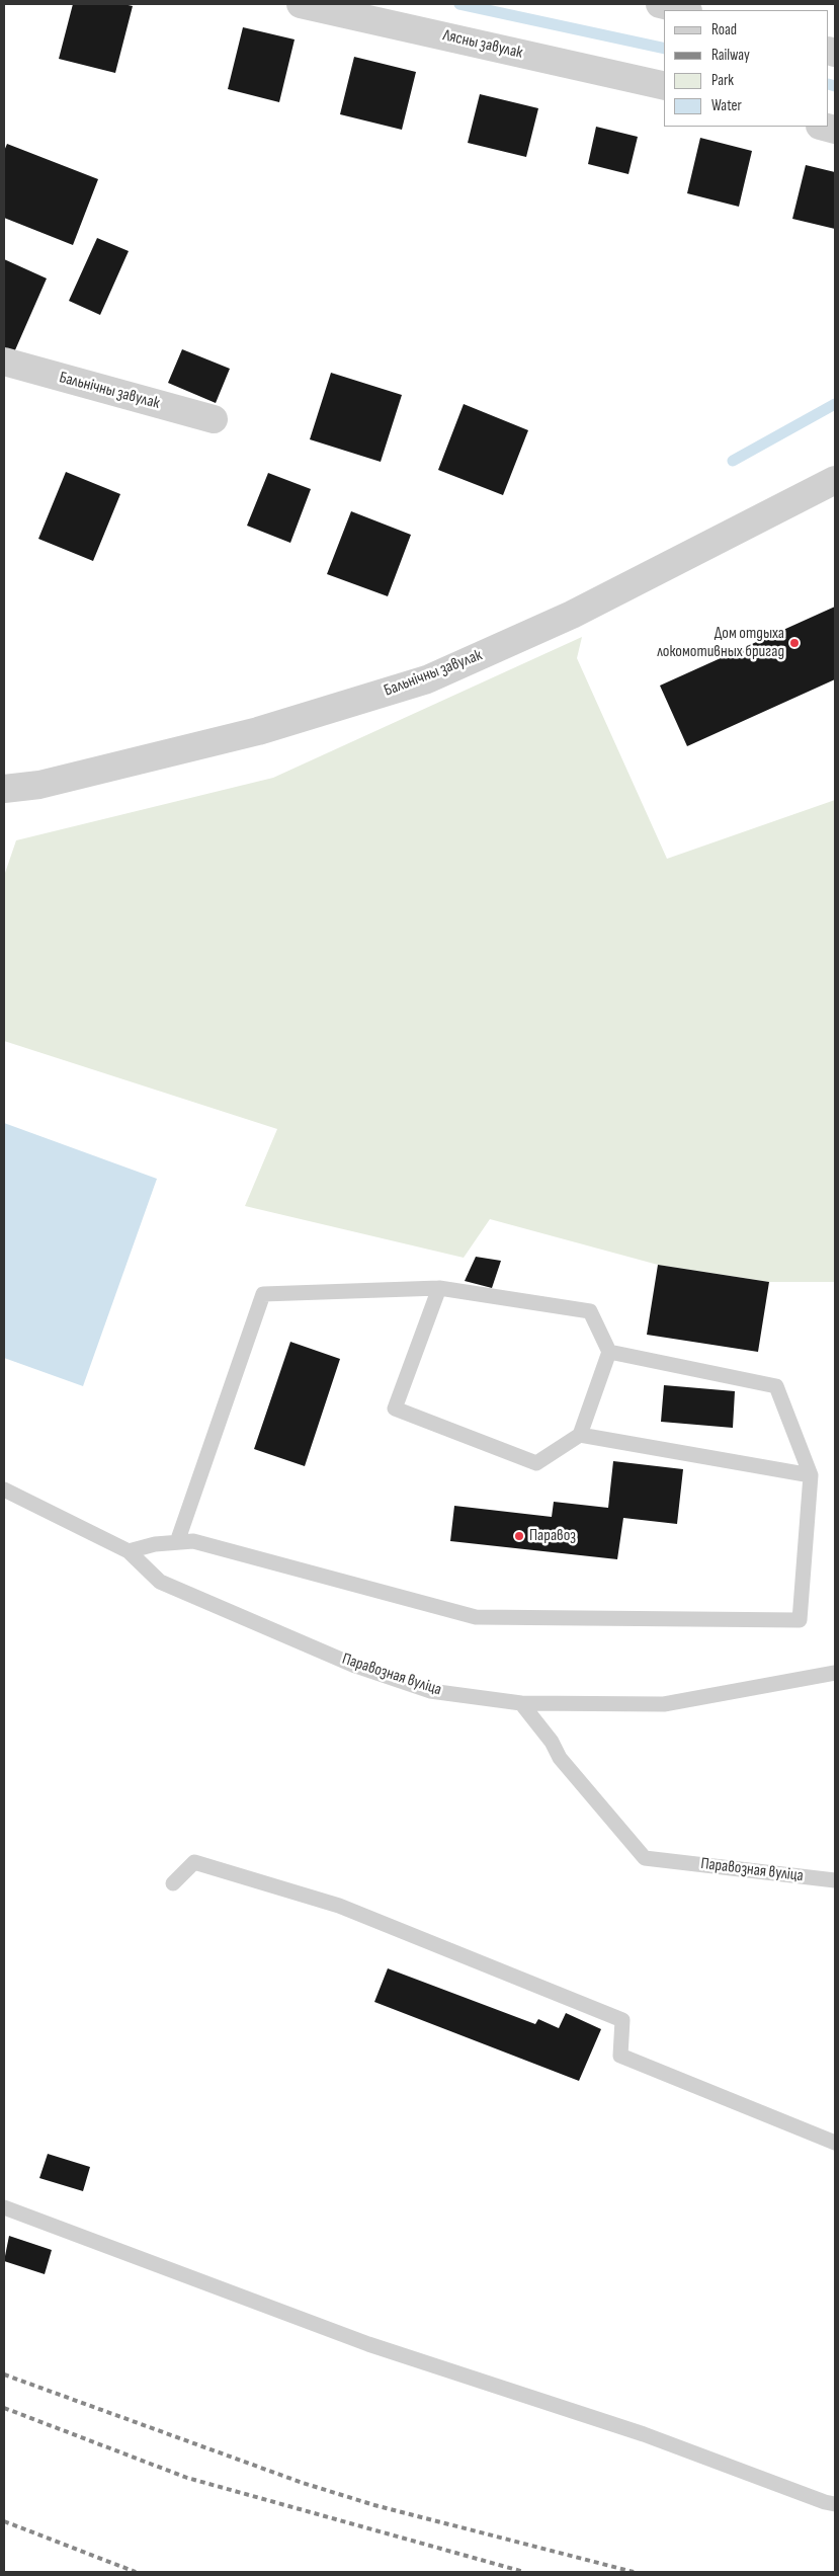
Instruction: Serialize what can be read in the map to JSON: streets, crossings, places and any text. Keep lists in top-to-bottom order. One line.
{"streets":{"street":["Лясны завулак","Бальнічны завулак"],"lane":["Паравозная вуліца"]},"places":["Дом отдыха локомотивных бригад","Паравоз"],"legend":["Road","Railway","Park","Water"]}
